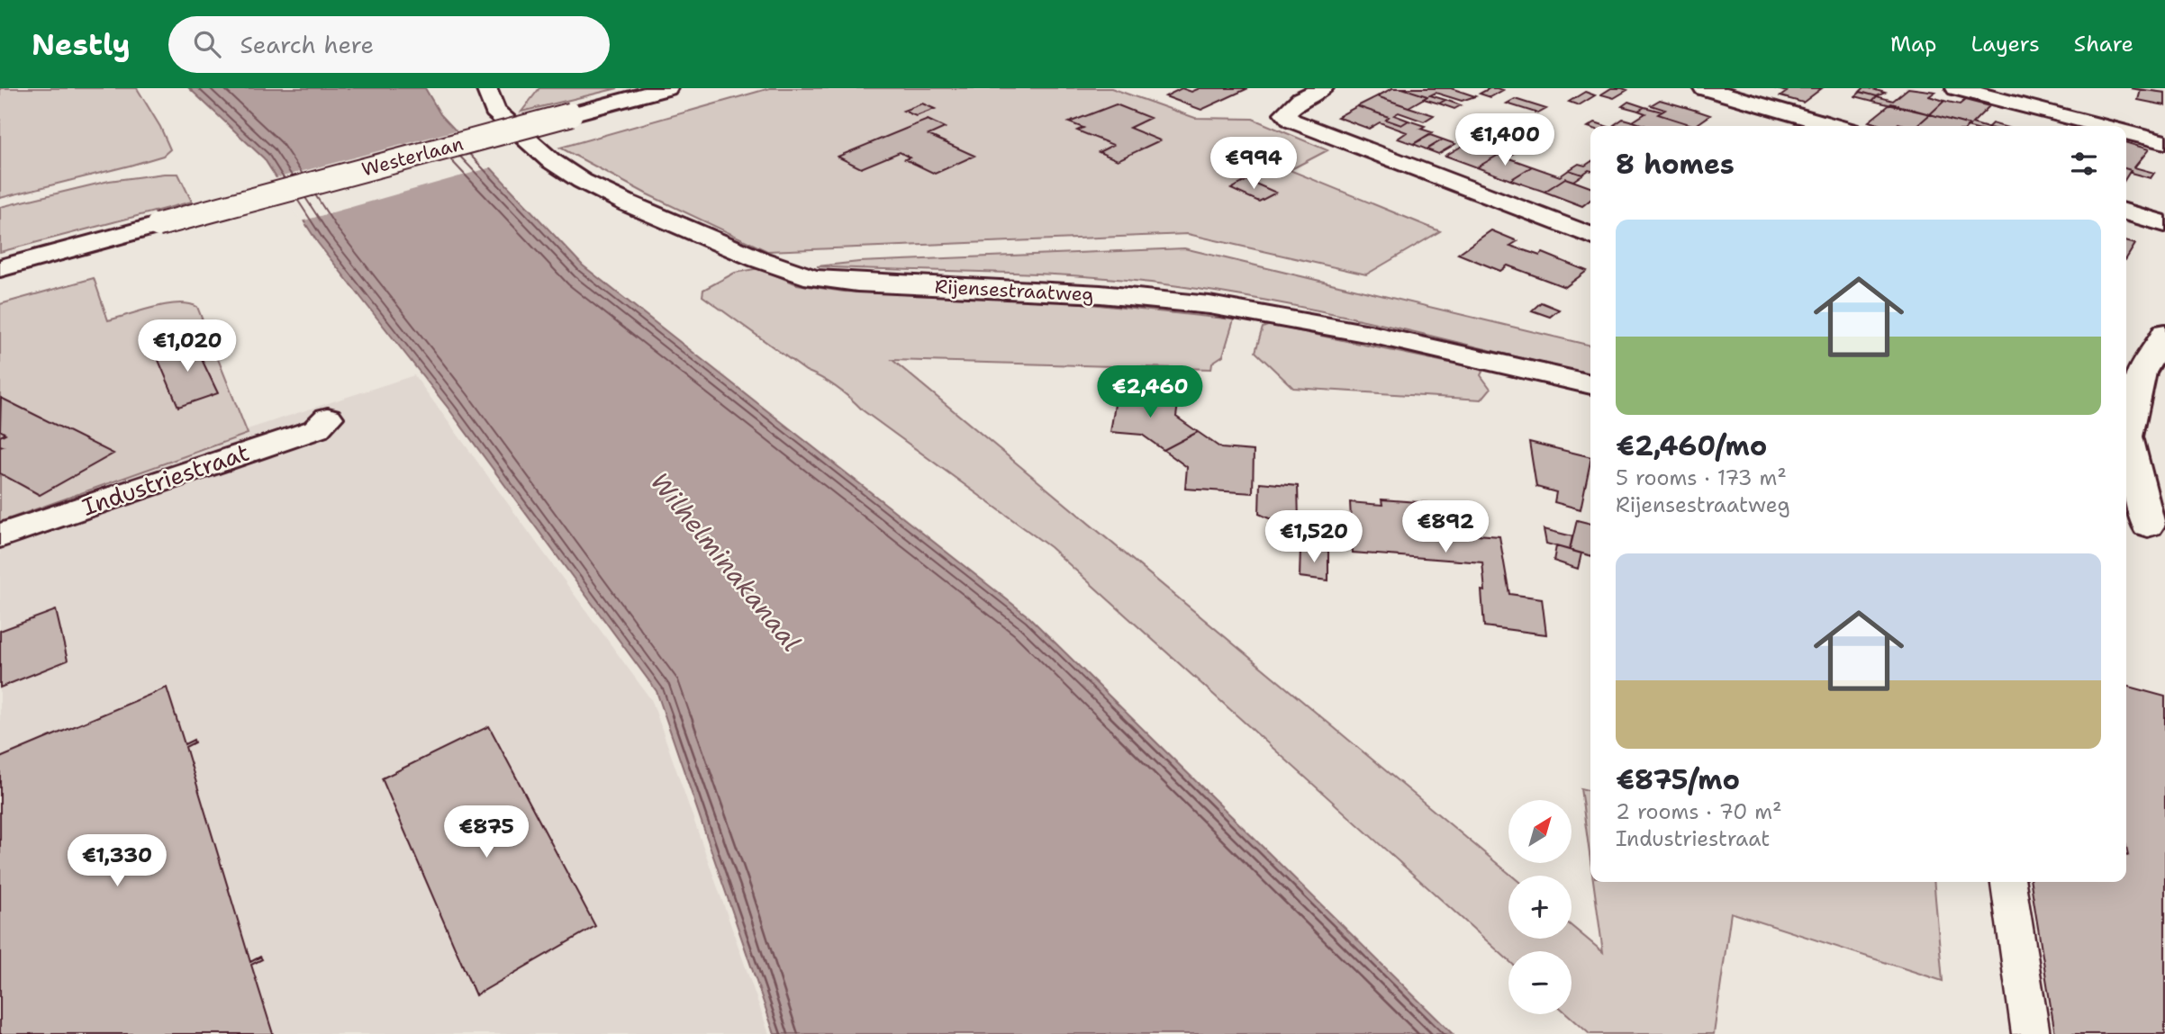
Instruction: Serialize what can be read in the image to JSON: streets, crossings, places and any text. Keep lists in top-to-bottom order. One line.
{"streets":{"street":["Westerlaan","Rijensestraatweg","Industriestraat"]},"water":["Wilhelminakanaal"],"north":"top right","page":{"header":"Nestly","search":"Search here","nav":["Map","Layers","Share"],"price":["€1,400","€994","€1,020","€2,460","€892","€1,520","€875","€1,330"],"heading":"8 homes","list":[{"name":"€2,460/mo","note":"5 rooms · 173 m² · Rijensestraatweg"},{"name":"€875/mo","note":"2 rooms · 70 m² · Industriestraat"}],"map_buttons":["+","−"]}}
